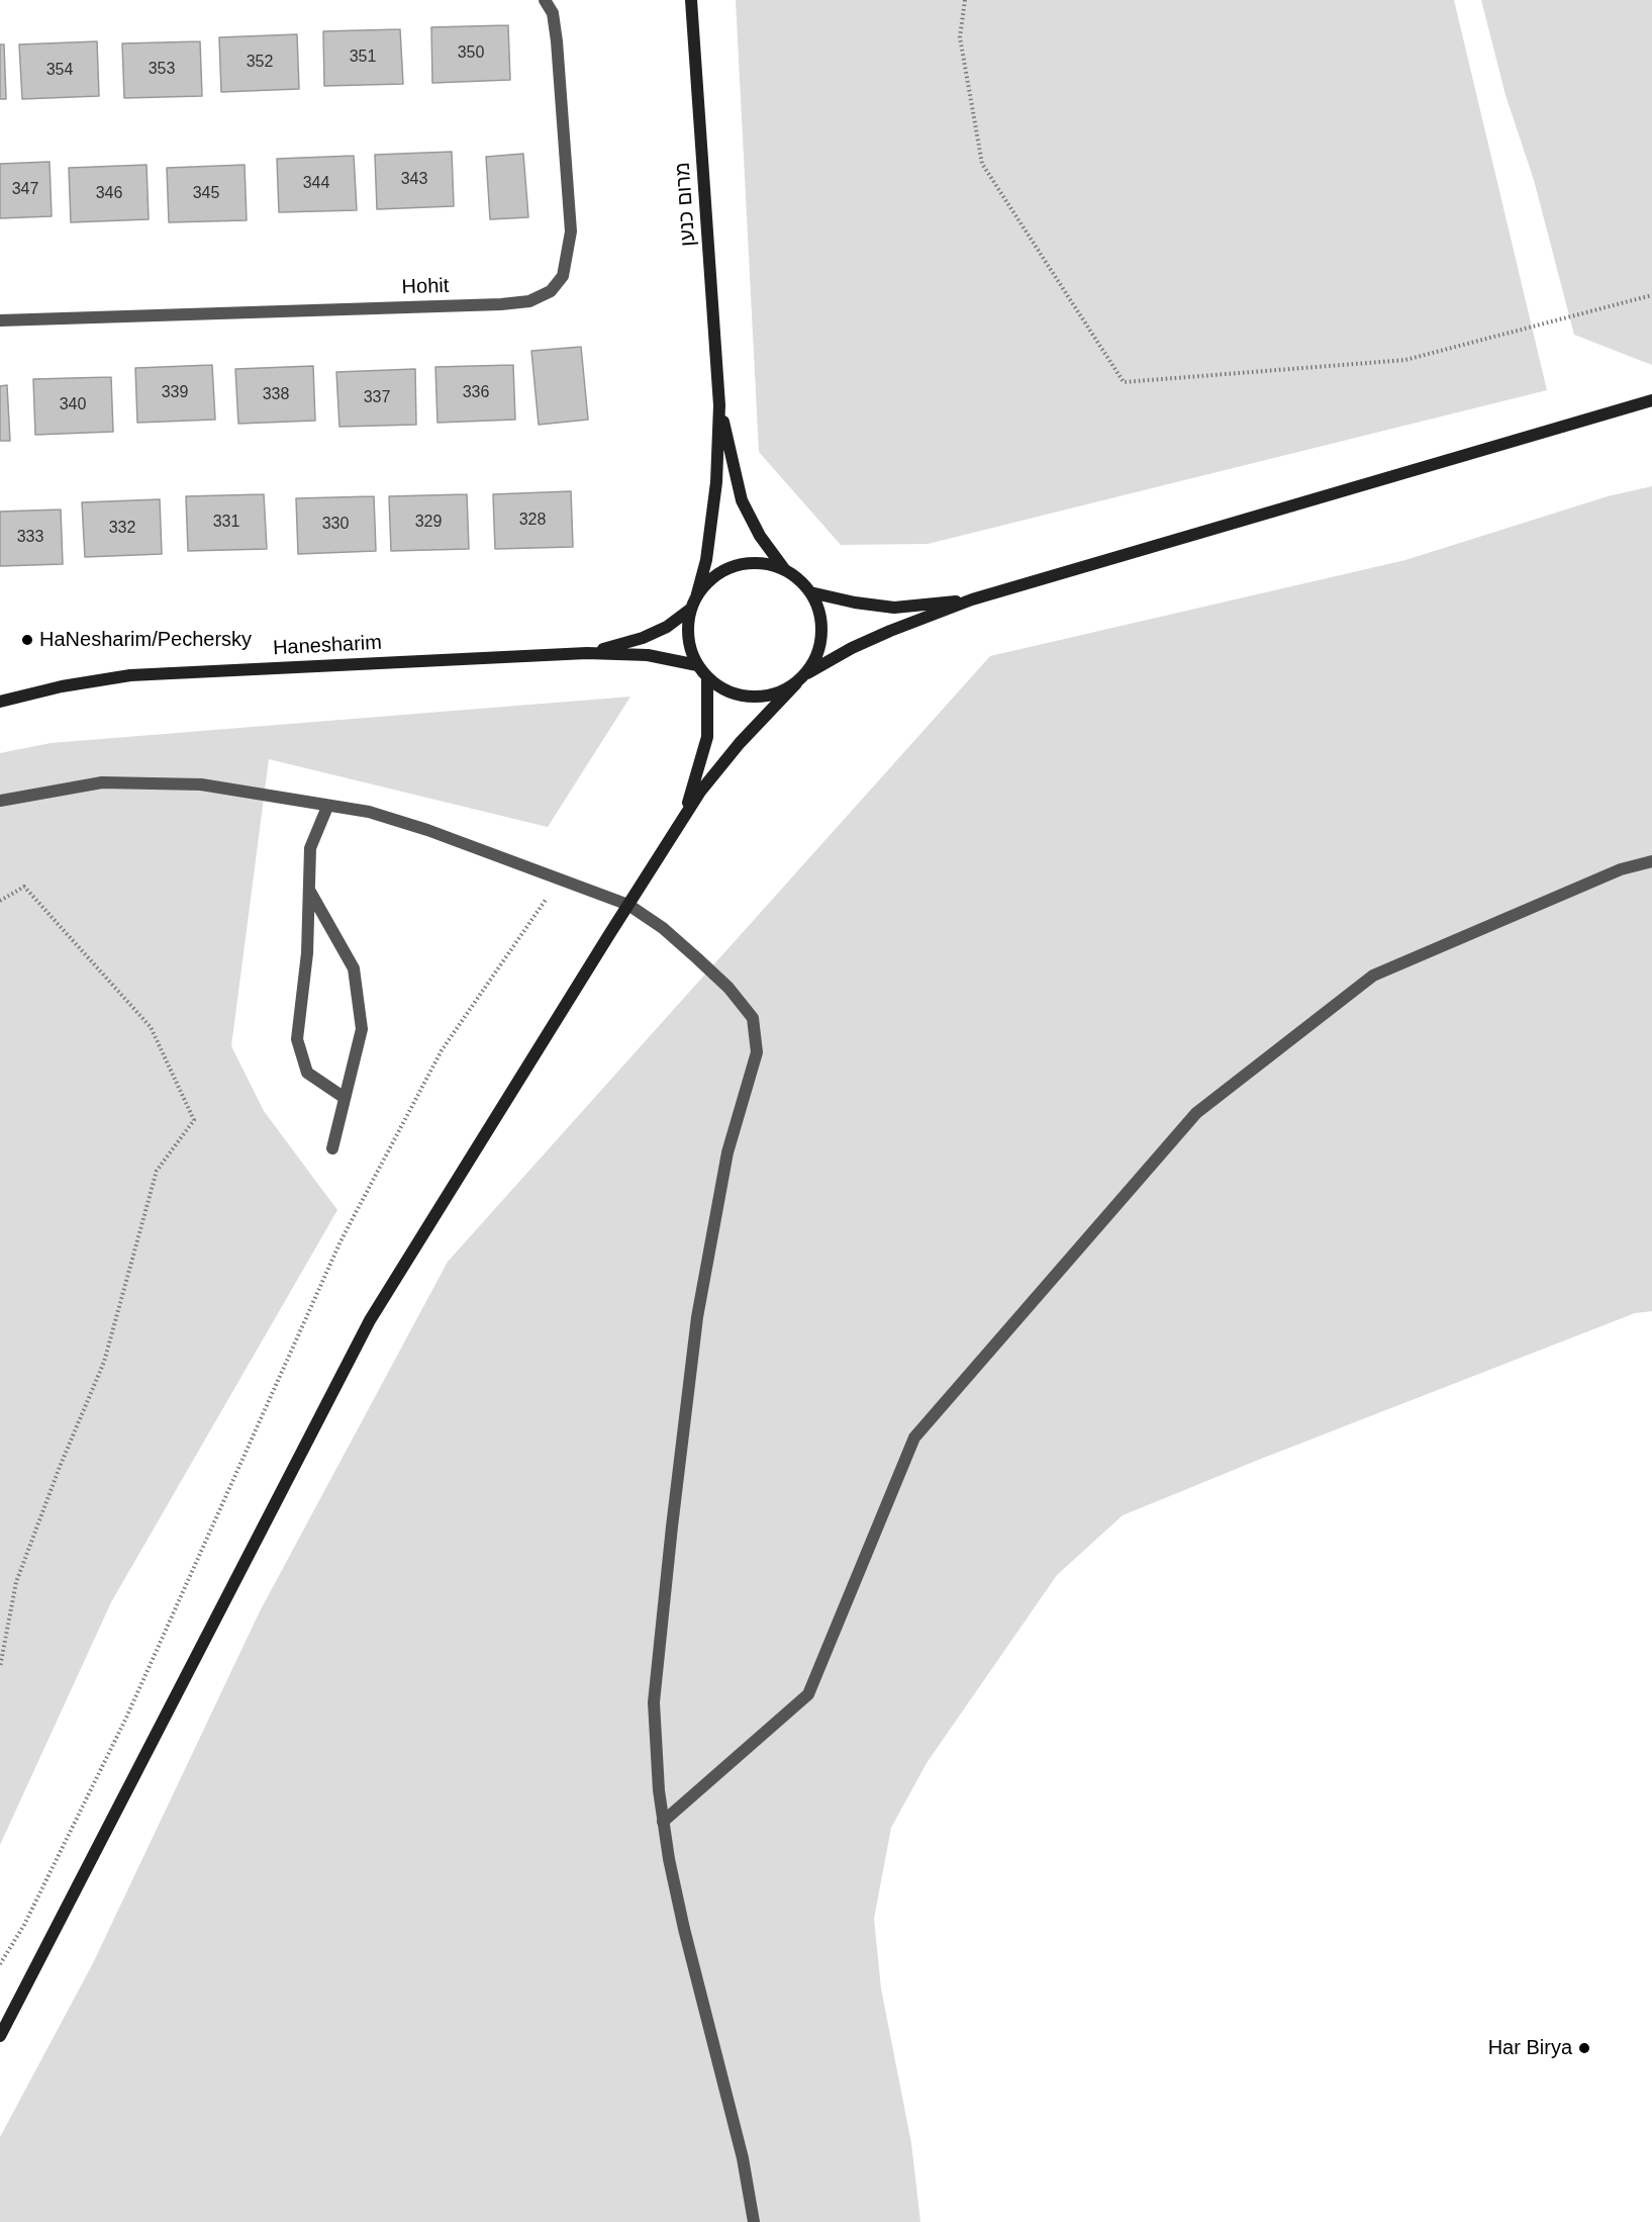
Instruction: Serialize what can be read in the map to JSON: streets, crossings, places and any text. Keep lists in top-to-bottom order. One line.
{"streets":{"main road":["מרום כנען","Hanesharim"],"street":["Hohit"]},"crossings":[["מרום כנען","Hanesharim"]],"places":["HaNesharim/Pechersky","Har Birya"],"house_numbers":["350","351","352","353","354","343","344","347","346","345","339","336","338","337","340","328","331","329","330","332","333"]}
